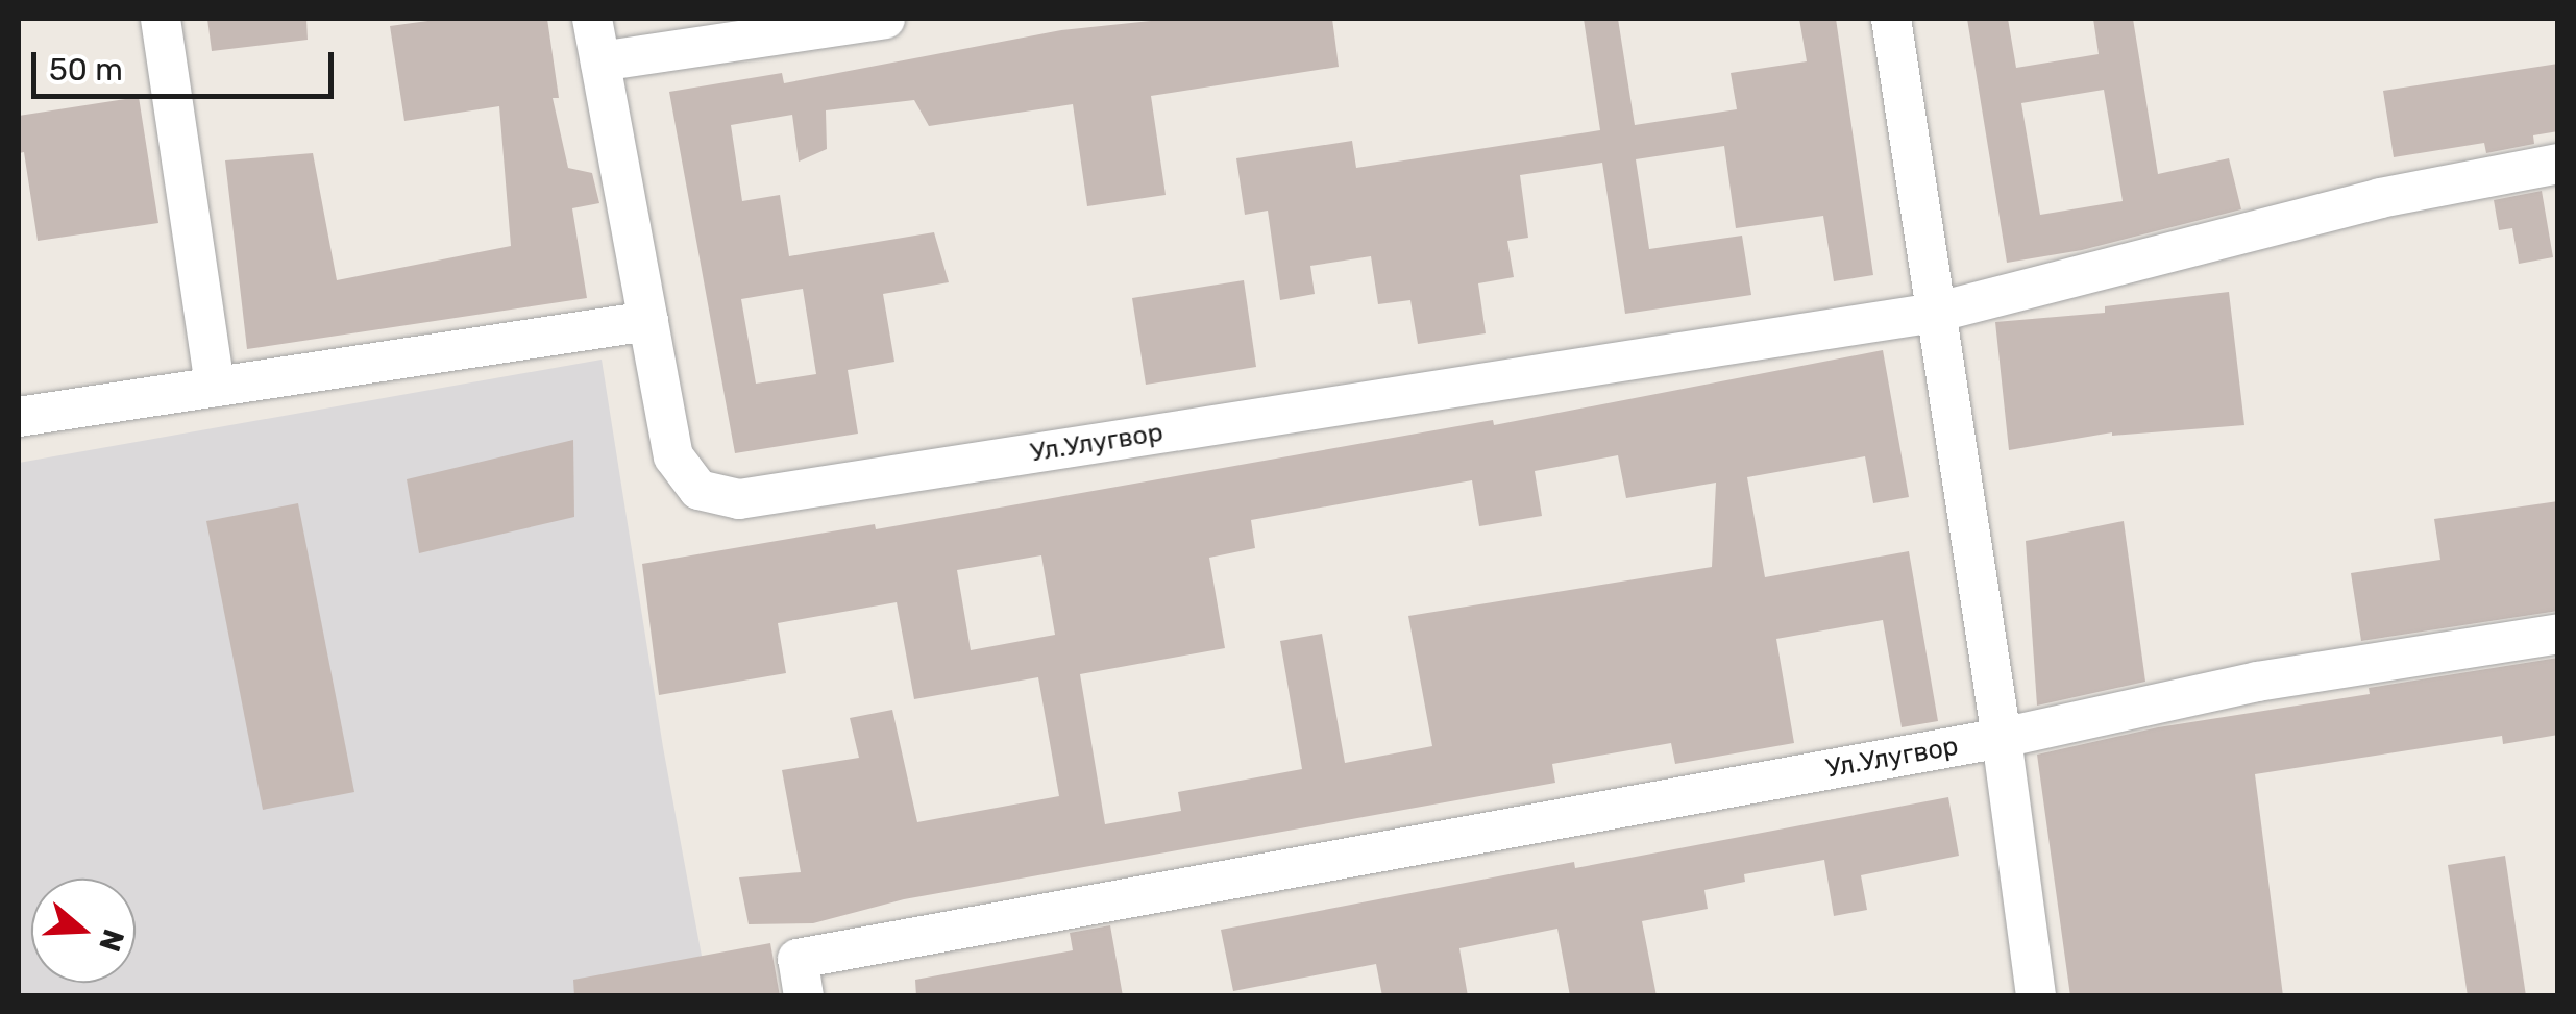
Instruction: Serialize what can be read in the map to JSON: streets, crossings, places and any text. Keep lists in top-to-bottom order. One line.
{"streets":{"street":["Ул.Улугвор"]},"scale_bar":"50 m","north":"right"}
